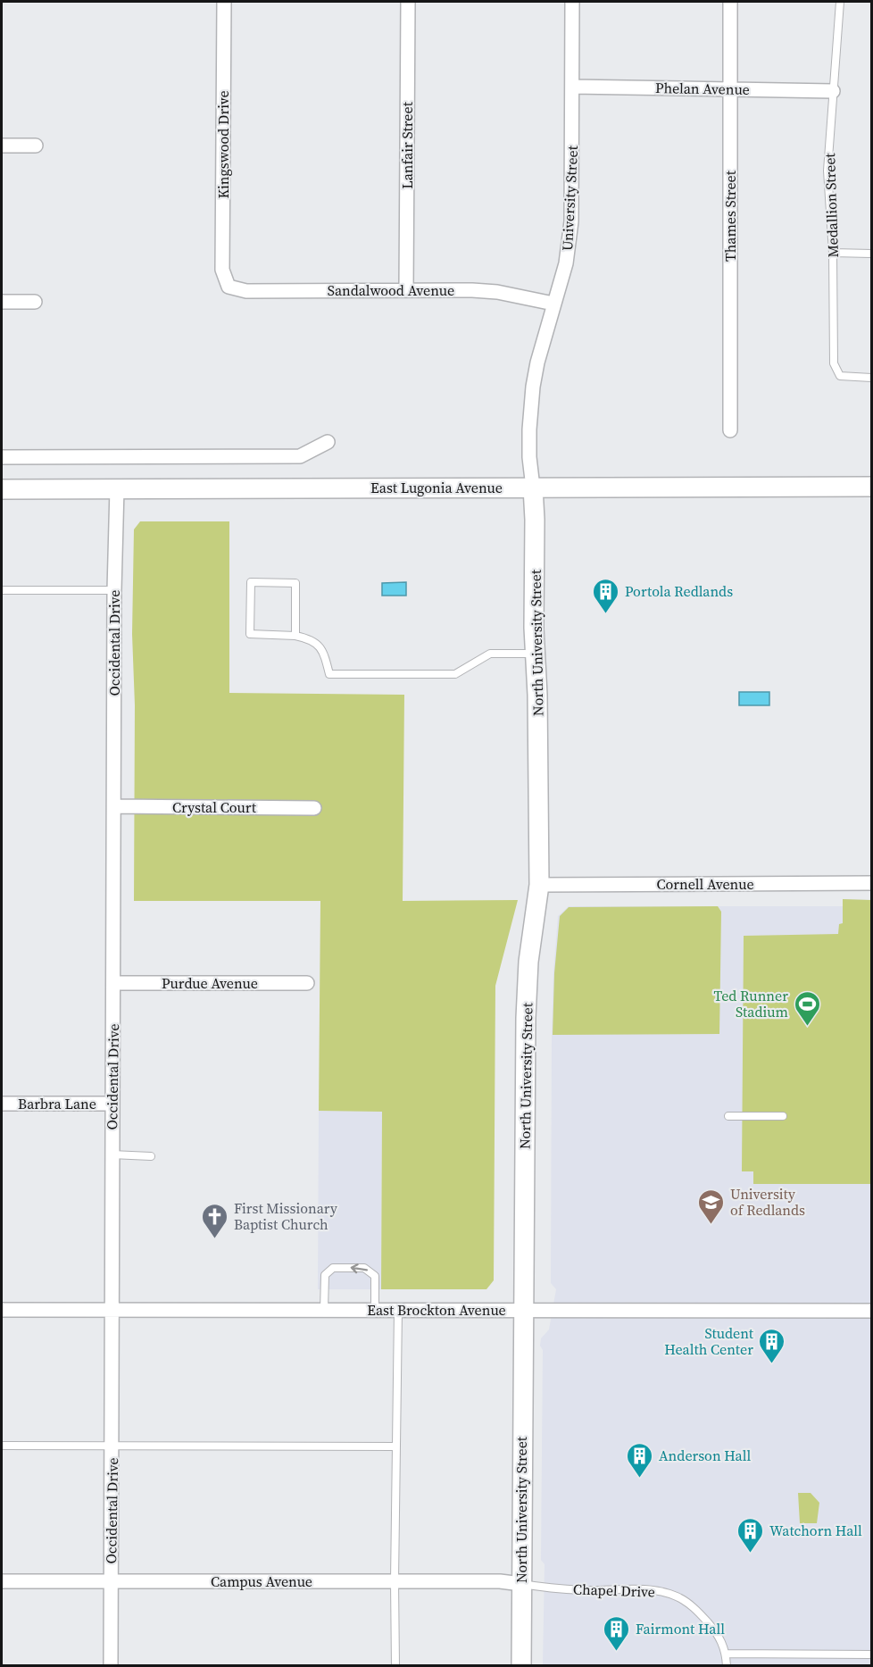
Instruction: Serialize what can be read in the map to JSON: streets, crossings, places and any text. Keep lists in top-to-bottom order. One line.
{"streets":{"street":["Phelan Avenue","Kingswood Drive","Lanfair Street","University Street","Thames Street","Sandalwood Avenue","East Lugonia Avenue","Occidental Drive","North University Street","Crystal Court","Cornell Avenue","Purdue Avenue","Barbra Lane","East Brockton Avenue","Campus Avenue"],"lane":["Medallion Street","Chapel Drive"]},"crossings":[["Phelan Avenue","University Street"],["Phelan Avenue","Medallion Street"],["Phelan Avenue","Thames Street"],["Kingswood Drive","Sandalwood Avenue"],["Lanfair Street","Sandalwood Avenue"],["University Street","Sandalwood Avenue"],["University Street","East Lugonia Avenue"],["University Street","North University Street"],["East Lugonia Avenue","Occidental Drive"],["East Lugonia Avenue","North University Street"],["Occidental Drive","Crystal Court"],["Occidental Drive","Purdue Avenue"],["Occidental Drive","Barbra Lane"],["Occidental Drive","East Brockton Avenue"],["Occidental Drive","Campus Avenue"],["North University Street","Cornell Avenue"],["North University Street","East Brockton Avenue"],["North University Street","Campus Avenue"],["North University Street","Chapel Drive"],["Campus Avenue","Chapel Drive"]],"places":{"building":["Portola Redlands","Student Health Center","Anderson Hall","Watchorn Hall","Fairmont Hall"],"sports":["Ted Runner Stadium"],"school or university":["University of Redlands"],"church":["First Missionary Baptist Church"]}}
